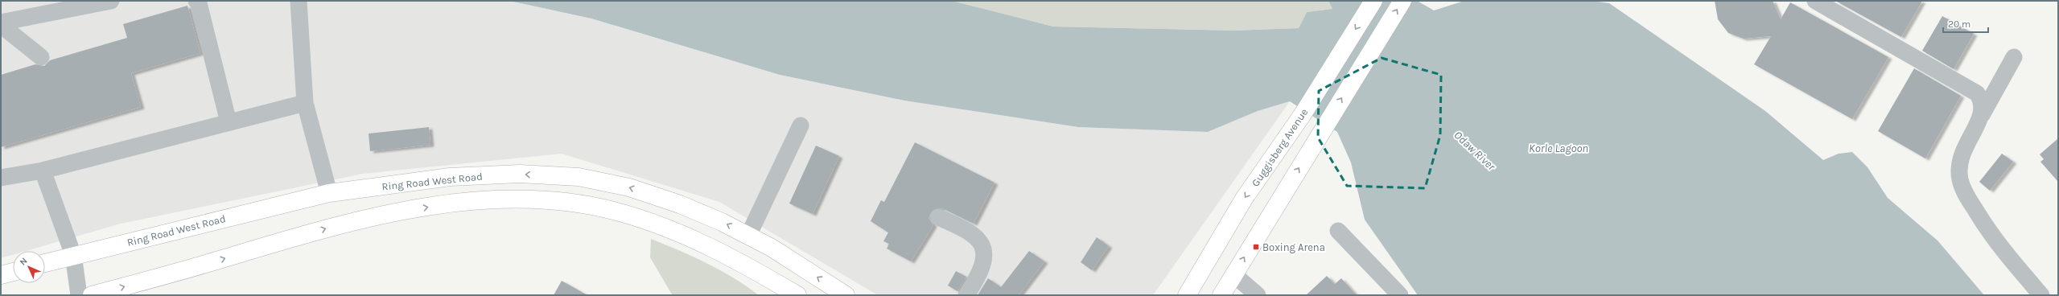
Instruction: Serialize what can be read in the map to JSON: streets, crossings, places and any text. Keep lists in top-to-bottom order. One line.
{"streets":{"main road":["Guggisberg Avenue","Ring Road West Road"]},"water":["Korle Lagoon","Odaw River"],"places":{"transit":["Boxing Arena"]},"scale_bar":"20 m","north":"top left"}
